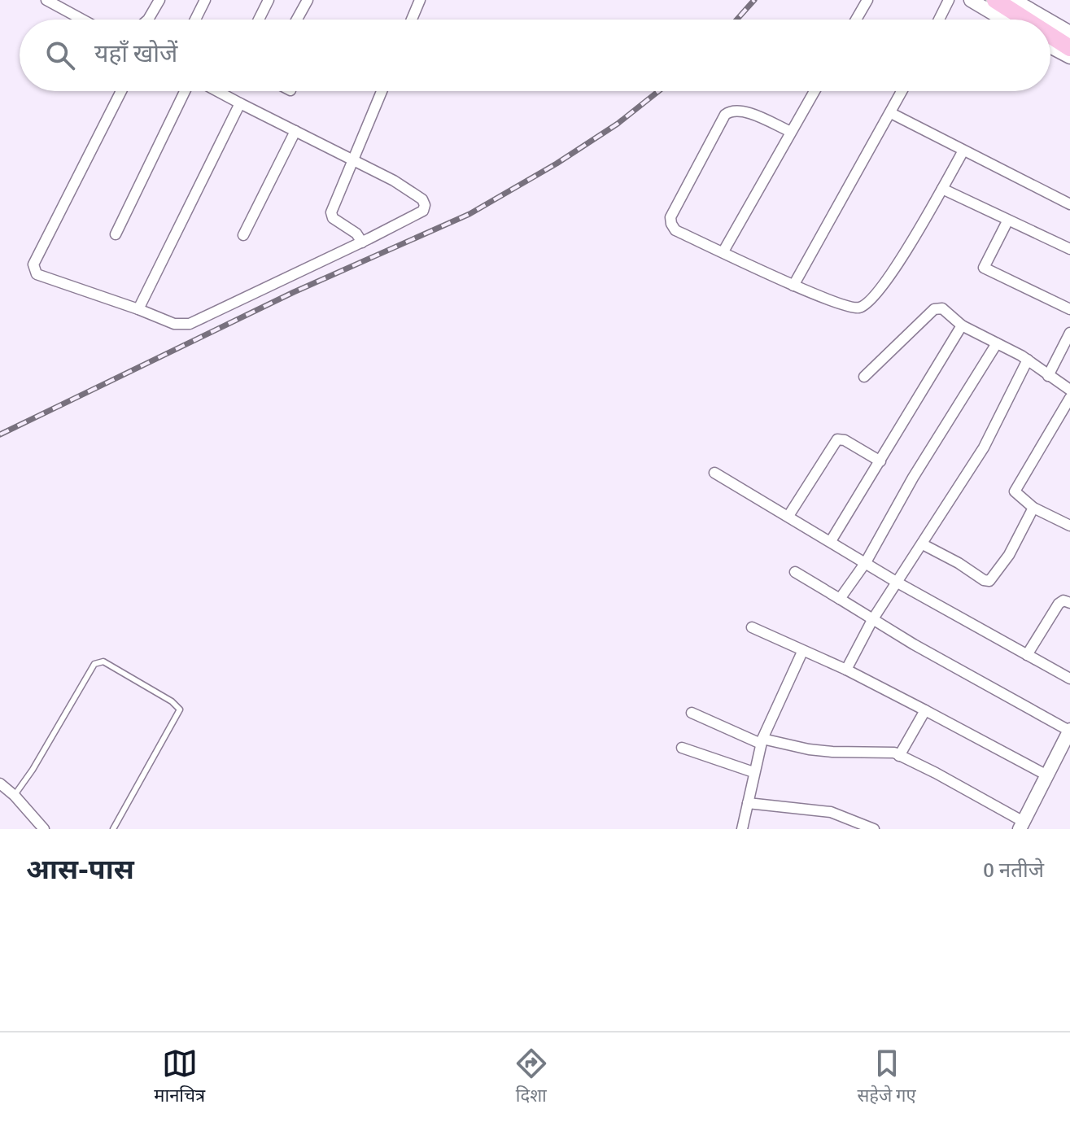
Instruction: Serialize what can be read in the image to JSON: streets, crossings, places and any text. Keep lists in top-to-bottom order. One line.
{"page":{"search":"यहाँ खोजें","heading":["आस-पास","0 नतीजे"],"nav":["मानचित्र","दिशा","सहेजे गए"]}}
